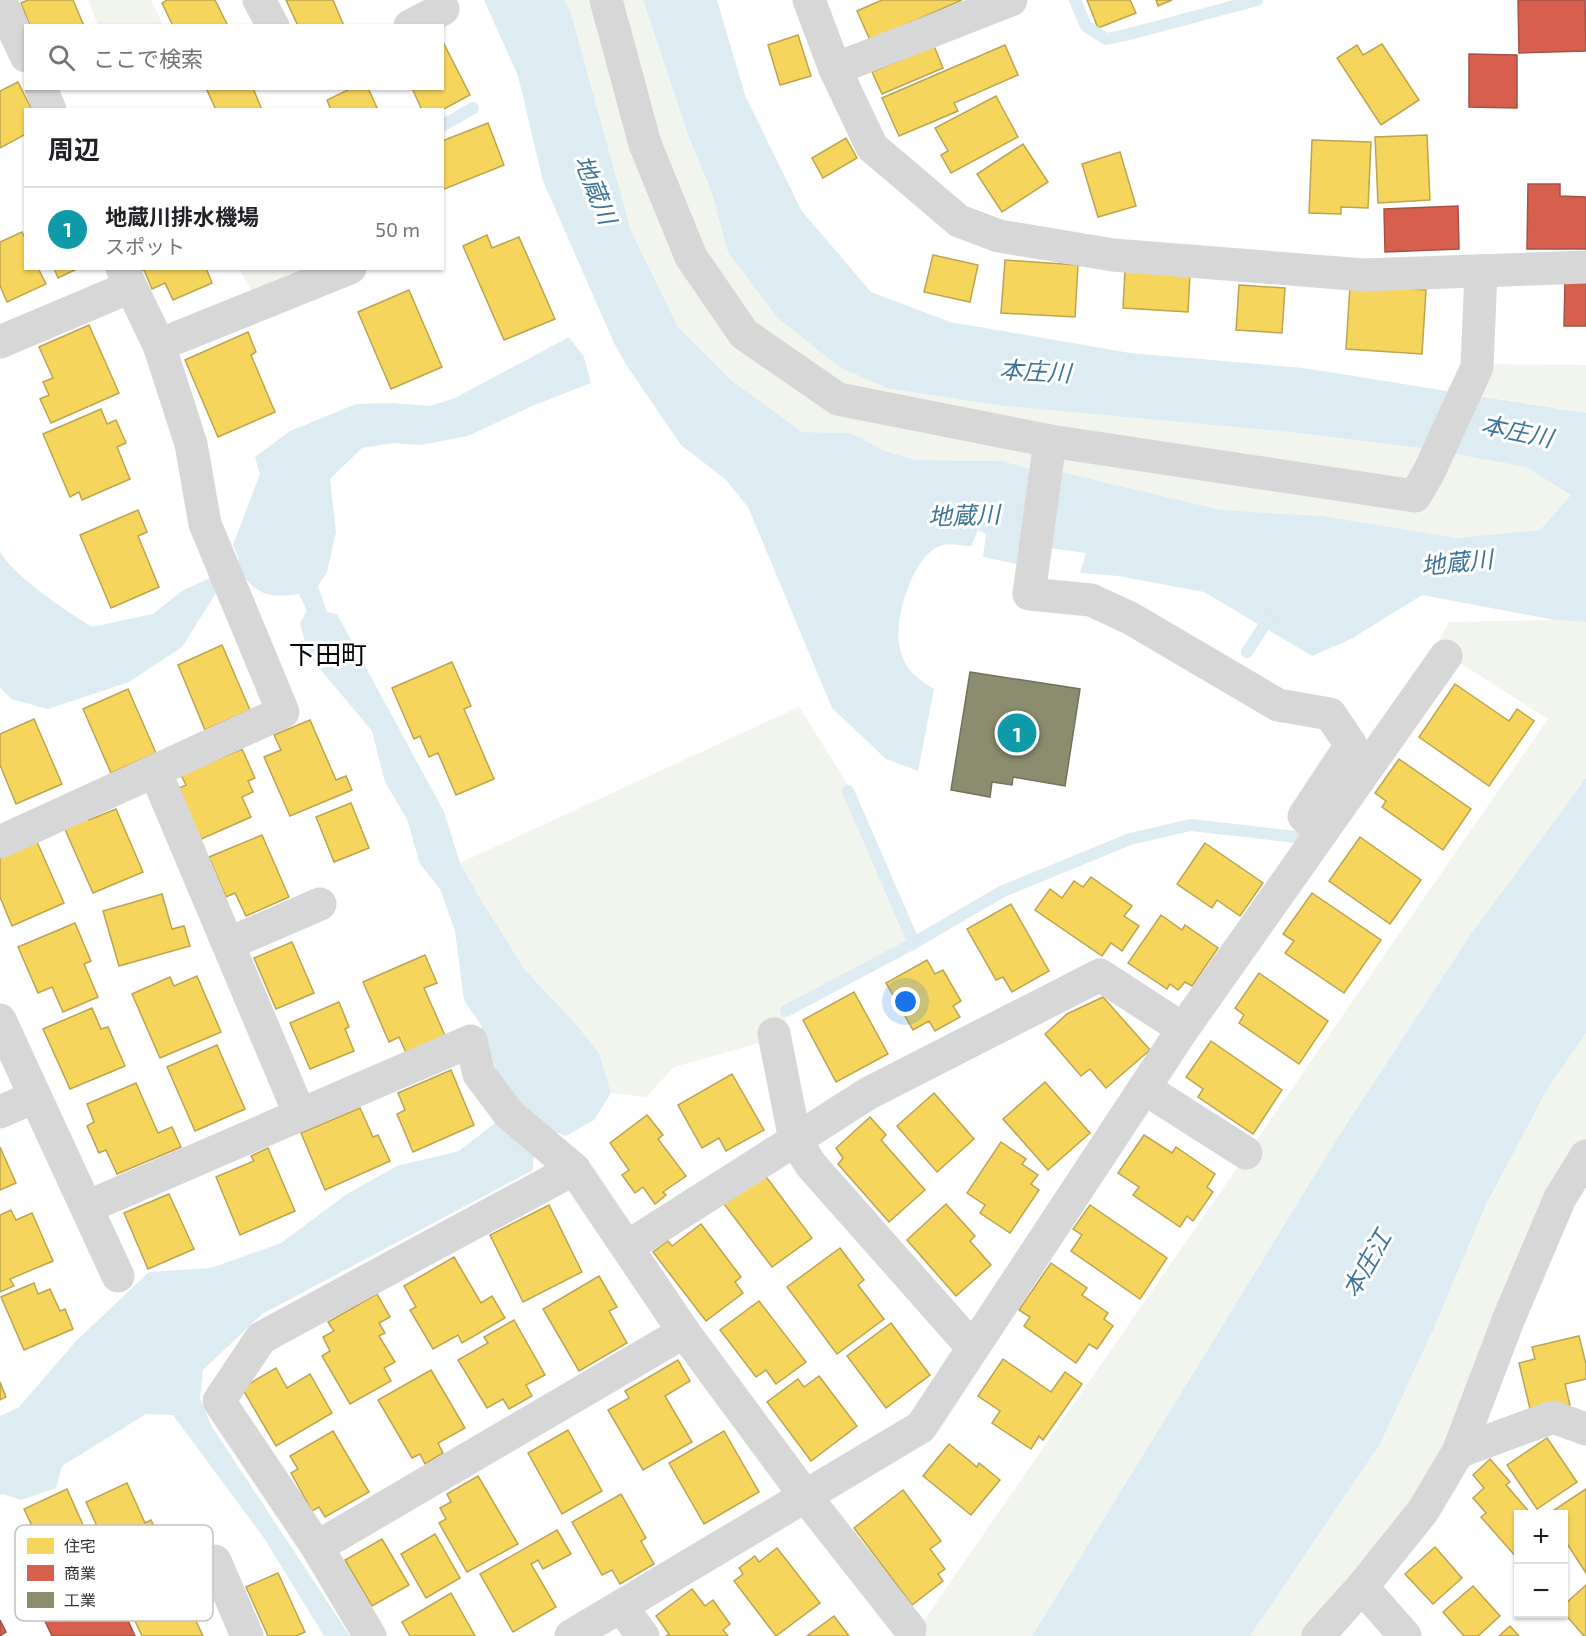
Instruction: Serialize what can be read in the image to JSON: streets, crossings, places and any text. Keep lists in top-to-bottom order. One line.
{"districts":["下田町"],"water":["地蔵川","本庄川","本庄江"],"legend":["住宅","商業","工業"],"page":{"search":"ここで検索","heading":"周辺","list":[{"mark":"1","name":"地蔵川排水機場","note":"スポット","value":"50 m"}],"pins":"1","map_buttons":["+","−"]}}
